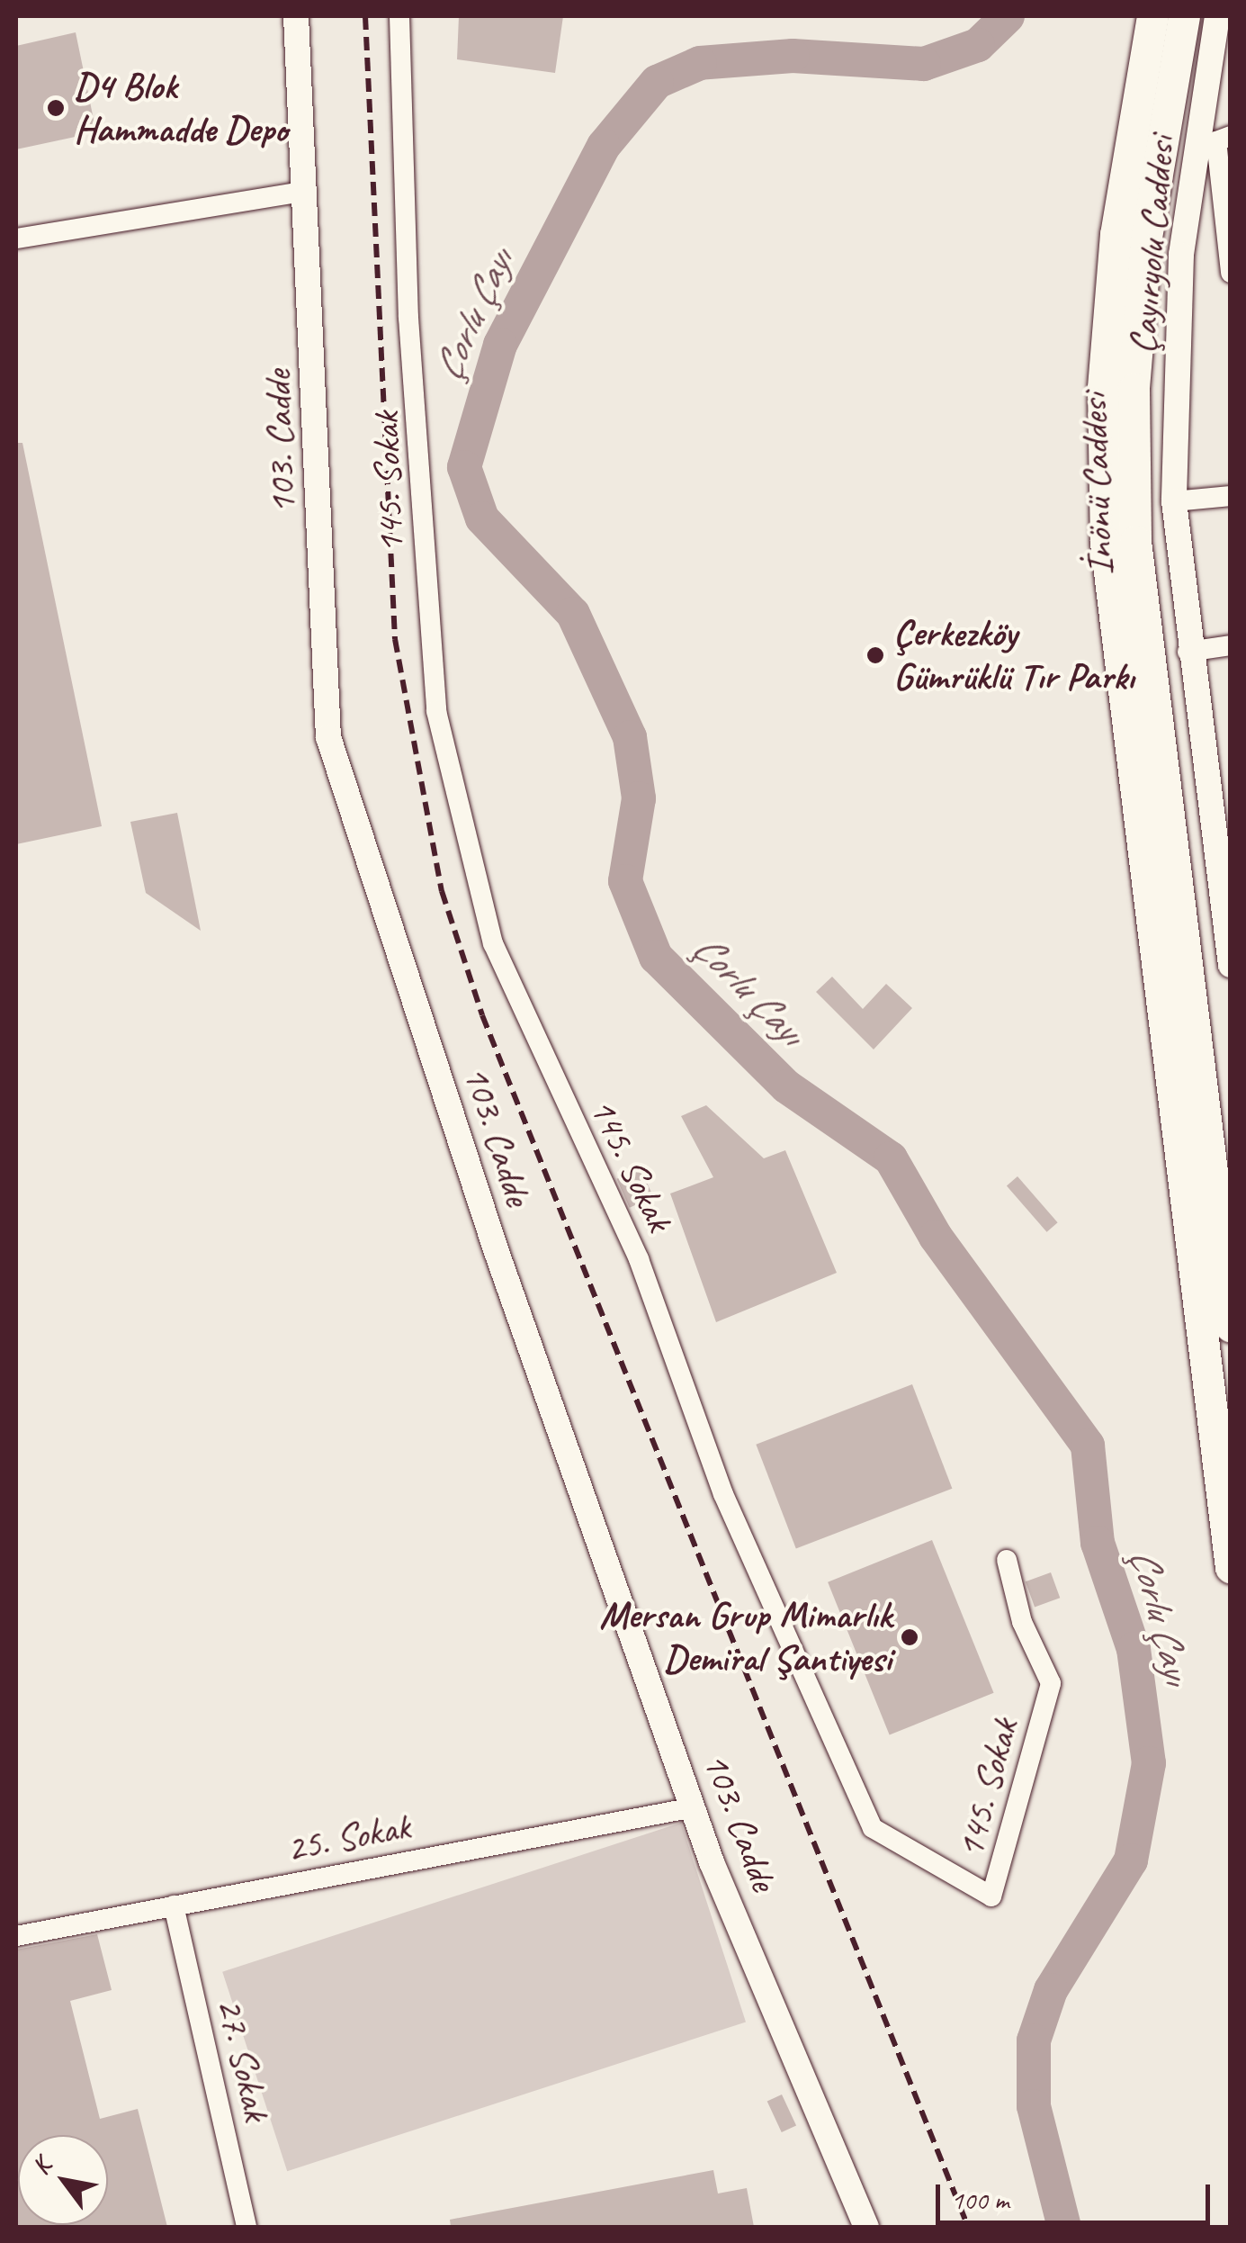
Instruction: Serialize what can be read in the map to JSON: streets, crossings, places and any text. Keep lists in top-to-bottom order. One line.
{"streets":{"main road":["İnönü Caddesi"],"street":["Çayıryolu Caddesi","103. Cadde","145. Sokak","25. Sokak","27. Sokak"]},"crossings":[["103. Cadde","25. Sokak"],["25. Sokak","27. Sokak"]],"water":["Çorlu Çayı"],"places":["D4 Blok Hammadde Depo","Çerkezköy Gümrüklü Tır Parkı","Mersan Grup Mimarlık Demiral Şantiyesi"],"scale_bar":"100 m","north":"top left"}
